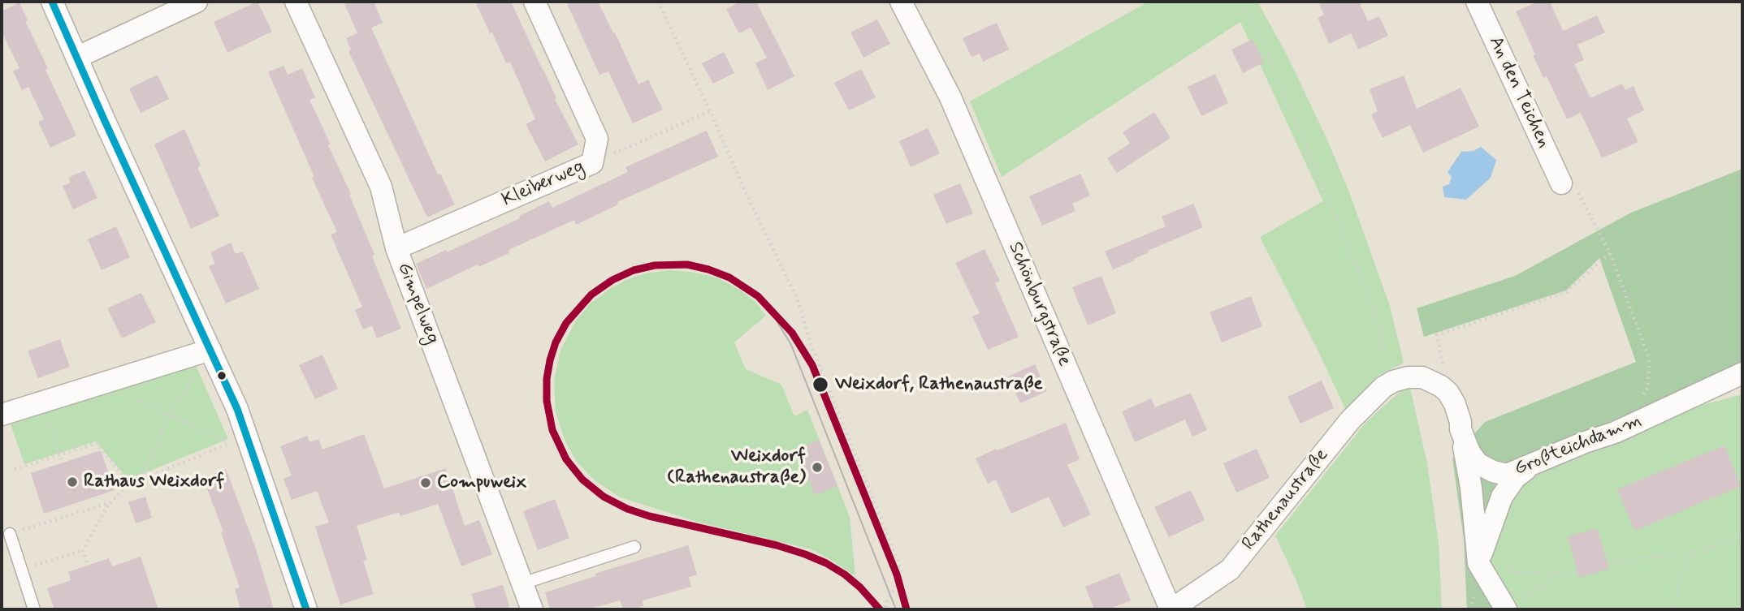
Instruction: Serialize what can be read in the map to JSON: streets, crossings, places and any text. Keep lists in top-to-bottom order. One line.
{"streets":{"street":["An den Teichen","Kleiberweg","Gimpelweg","Schönburgstraße","Großteichdamm","Rathenaustraße"]},"crossings":[["Kleiberweg","Gimpelweg"],["Schönburgstraße","Rathenaustraße"]],"places":["Weixdorf, Rathenaustraße","Weixdorf (Rathenaustraße)","Rathaus Weixdorf","Compuweix"]}
